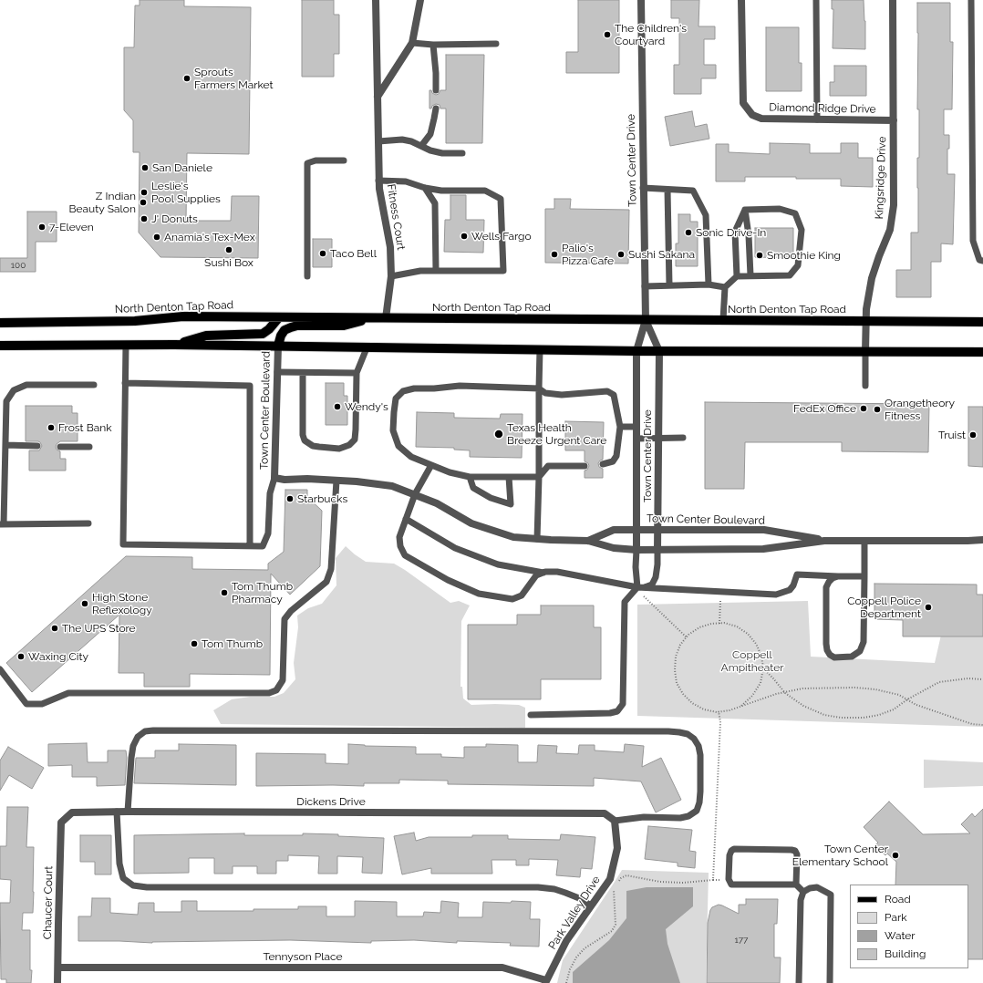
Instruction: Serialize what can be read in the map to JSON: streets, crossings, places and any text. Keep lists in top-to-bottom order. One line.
{"streets":{"main road":["North Denton Tap Road"],"street":["Diamond Ridge Drive","Town Center Drive","Kingsridge Drive","Fitness Court","Town Center Boulevard","Dickens Drive","Chaucer Court","Park Valley Drive","Tennyson Place"]},"crossings":[["Diamond Ridge Drive","Kingsridge Drive"],["Town Center Drive","North Denton Tap Road"],["Town Center Drive","Town Center Boulevard"],["Kingsridge Drive","North Denton Tap Road"],["Fitness Court","North Denton Tap Road"],["Dickens Drive","Chaucer Court"],["Dickens Drive","Park Valley Drive"],["Chaucer Court","Tennyson Place"],["Park Valley Drive","Tennyson Place"]],"parks":["Coppell Ampitheater"],"places":["The Children's Courtyard","Sprouts Farmers Market","San Daniele","Leslie's Pool Supplies","Z Indian Beauty Salon","J' Donuts","7-Eleven","Sonic Drive-In","Wells Fargo","Anamia's Tex-Mex","Sushi Box","Taco Bell","Palio's Pizza Cafe","Sushi Sakana","Smoothie King","Wendy's","FedEx Office","Orangetheory Fitness","Frost Bank","Texas Health Breeze Urgent Care","Truist","Starbucks","Tom Thumb Pharmacy","High Stone Reflexology","Coppell Police Department","The UPS Store","Tom Thumb","Waxing City","Town Center Elementary School"],"house_numbers":["100","177"],"legend":["Road","Park","Water","Building"]}
